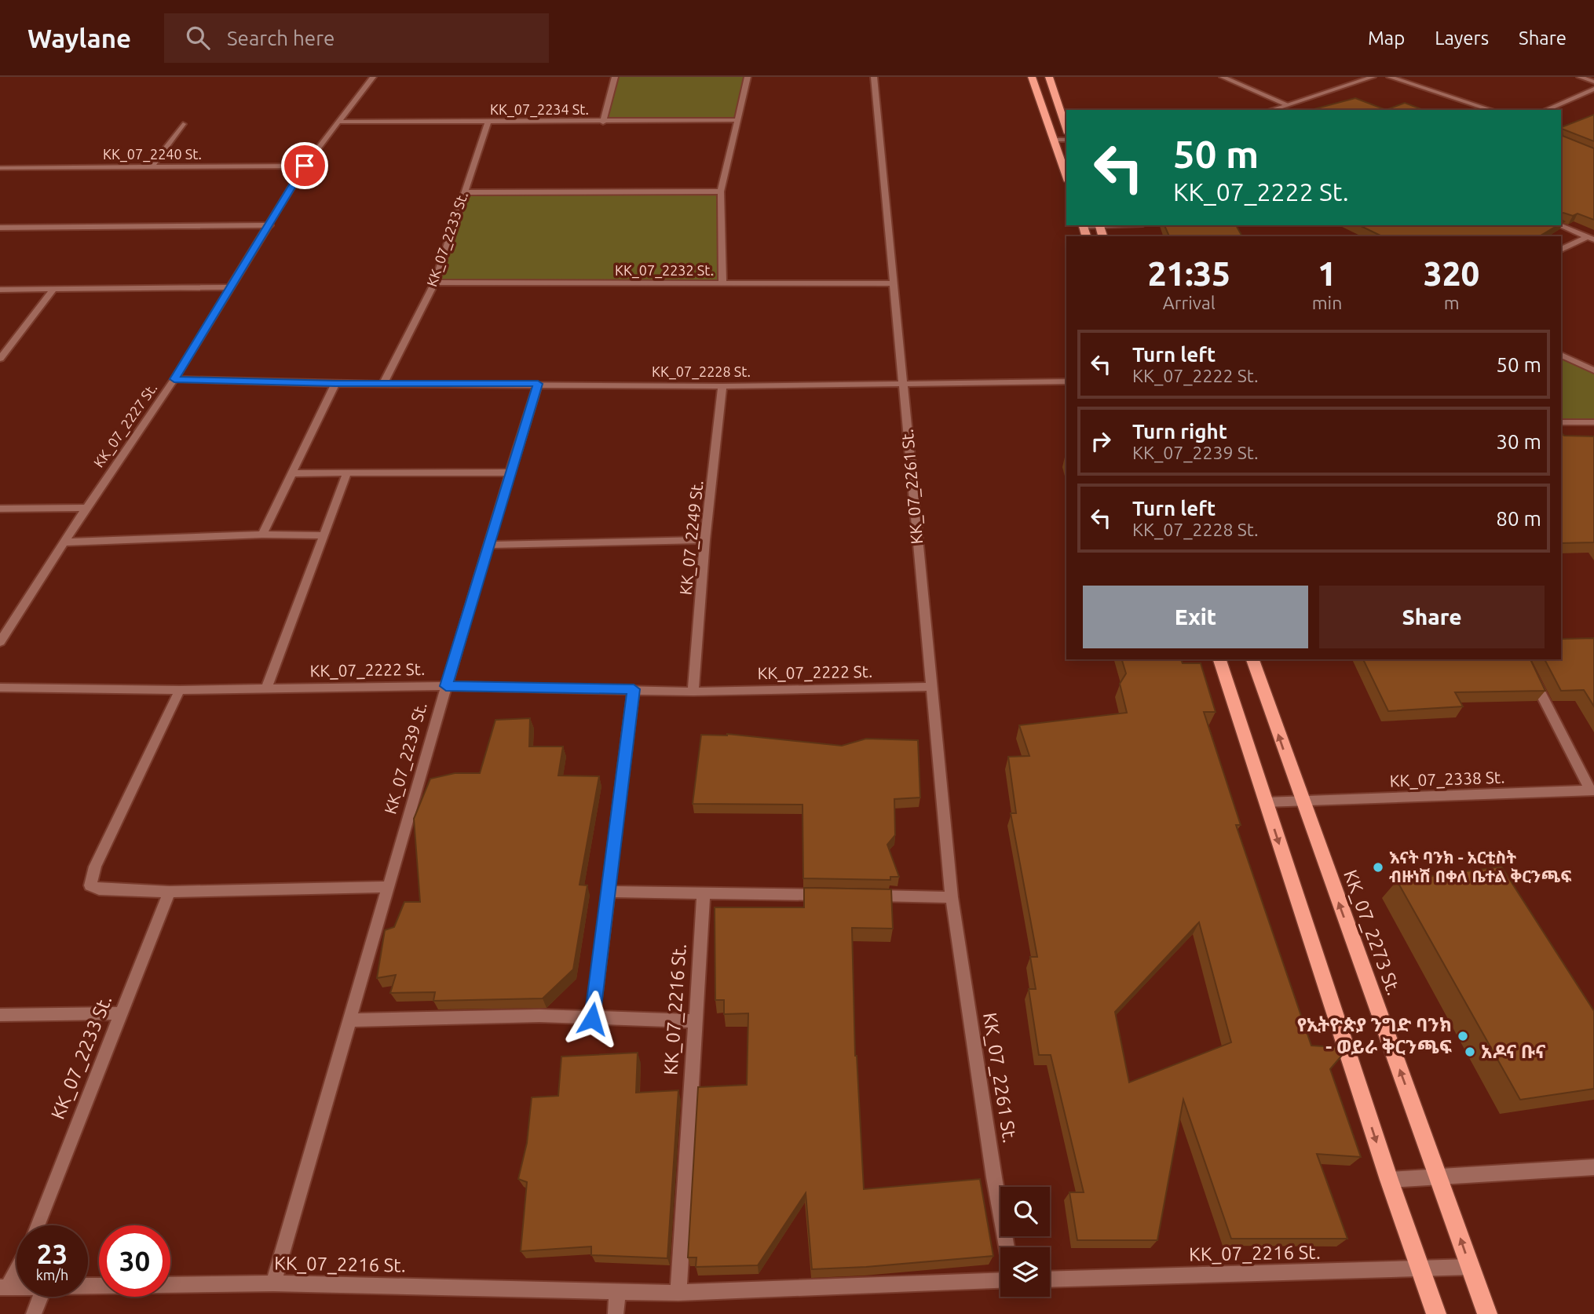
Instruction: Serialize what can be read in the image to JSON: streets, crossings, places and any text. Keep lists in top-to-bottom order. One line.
{"streets":{"main road":["KK_07_2273 St."],"street":["KK_07_2234 St.","KK_07_2240 St.","KK_07_2233 St.","KK_07_2232 St.","KK_07_2228 St.","KK_07_2227 St.","KK_07_2261 St.","KK_07_2249 St.","KK_07_2222 St.","KK_07_2239 St.","KK_07_2338 St.","KK_07_2216 St."]},"crossings":[["KK_07_2234 St.","KK_07_2233 St."],["KK_07_2234 St.","KK_07_2227 St."],["KK_07_2240 St.","KK_07_2227 St."],["KK_07_2233 St.","KK_07_2232 St."],["KK_07_2233 St.","KK_07_2228 St."],["KK_07_2232 St.","KK_07_2261 St."],["KK_07_2228 St.","KK_07_2227 St."],["KK_07_2228 St.","KK_07_2261 St."],["KK_07_2228 St.","KK_07_2249 St."],["KK_07_2228 St.","KK_07_2239 St."],["KK_07_2261 St.","KK_07_2222 St."],["KK_07_2249 St.","KK_07_2222 St."],["KK_07_2222 St.","KK_07_2239 St."],["KK_07_2239 St.","KK_07_2216 St."],["KK_07_2338 St.","KK_07_2273 St."],["KK_07_2273 St.","KK_07_2216 St."]],"places":["እናት ባንክ - አርቲስት ብዙነሽ በቀለ ቤተል ቅርንጫፍ","የኢትዮጵያ ንግድ ባንክ - ወይራ ቅርንጫፍ","አዶና ቡና"],"page":{"header":"Waylane","search":"Search here","nav":["Map","Layers","Share"],"turn":["50 m","KK_07_2222 St."],"eta":["21:35","Arrival","1","min","320","m"],"list":[{"name":"Turn left","note":"KK_07_2222 St.","value":"50 m"},{"name":"Turn right","note":"KK_07_2239 St.","value":"30 m"},{"name":"Turn left","note":"KK_07_2228 St.","value":"80 m"}],"buttons":["Exit","Share"],"speed":"23 km/h","limit":"30"}}
